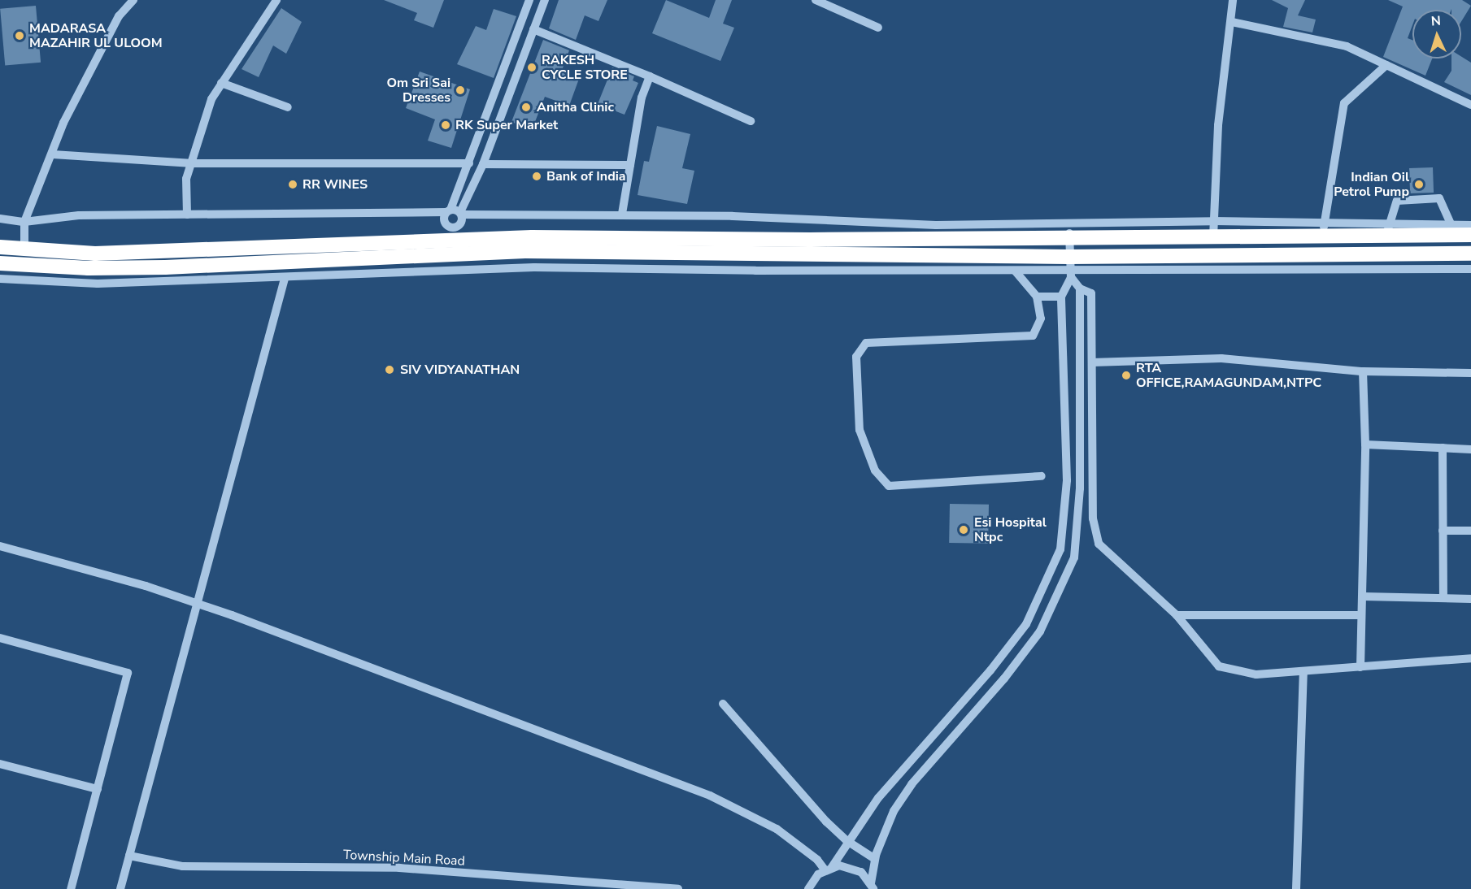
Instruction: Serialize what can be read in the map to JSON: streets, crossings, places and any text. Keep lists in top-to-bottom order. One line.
{"streets":{"street":["Township Main Road"]},"places":["MADARASA MAZAHIR UL ULOOM","RAKESH CYCLE STORE","Om Sri Sai Dresses","Anitha Clinic","RK Super Market","Bank of India","RR WINES","Indian Oil Petrol Pump","SIV VIDYANATHAN","RTA OFFICE,RAMAGUNDAM,NTPC","Esi Hospital Ntpc"],"north":"top"}
